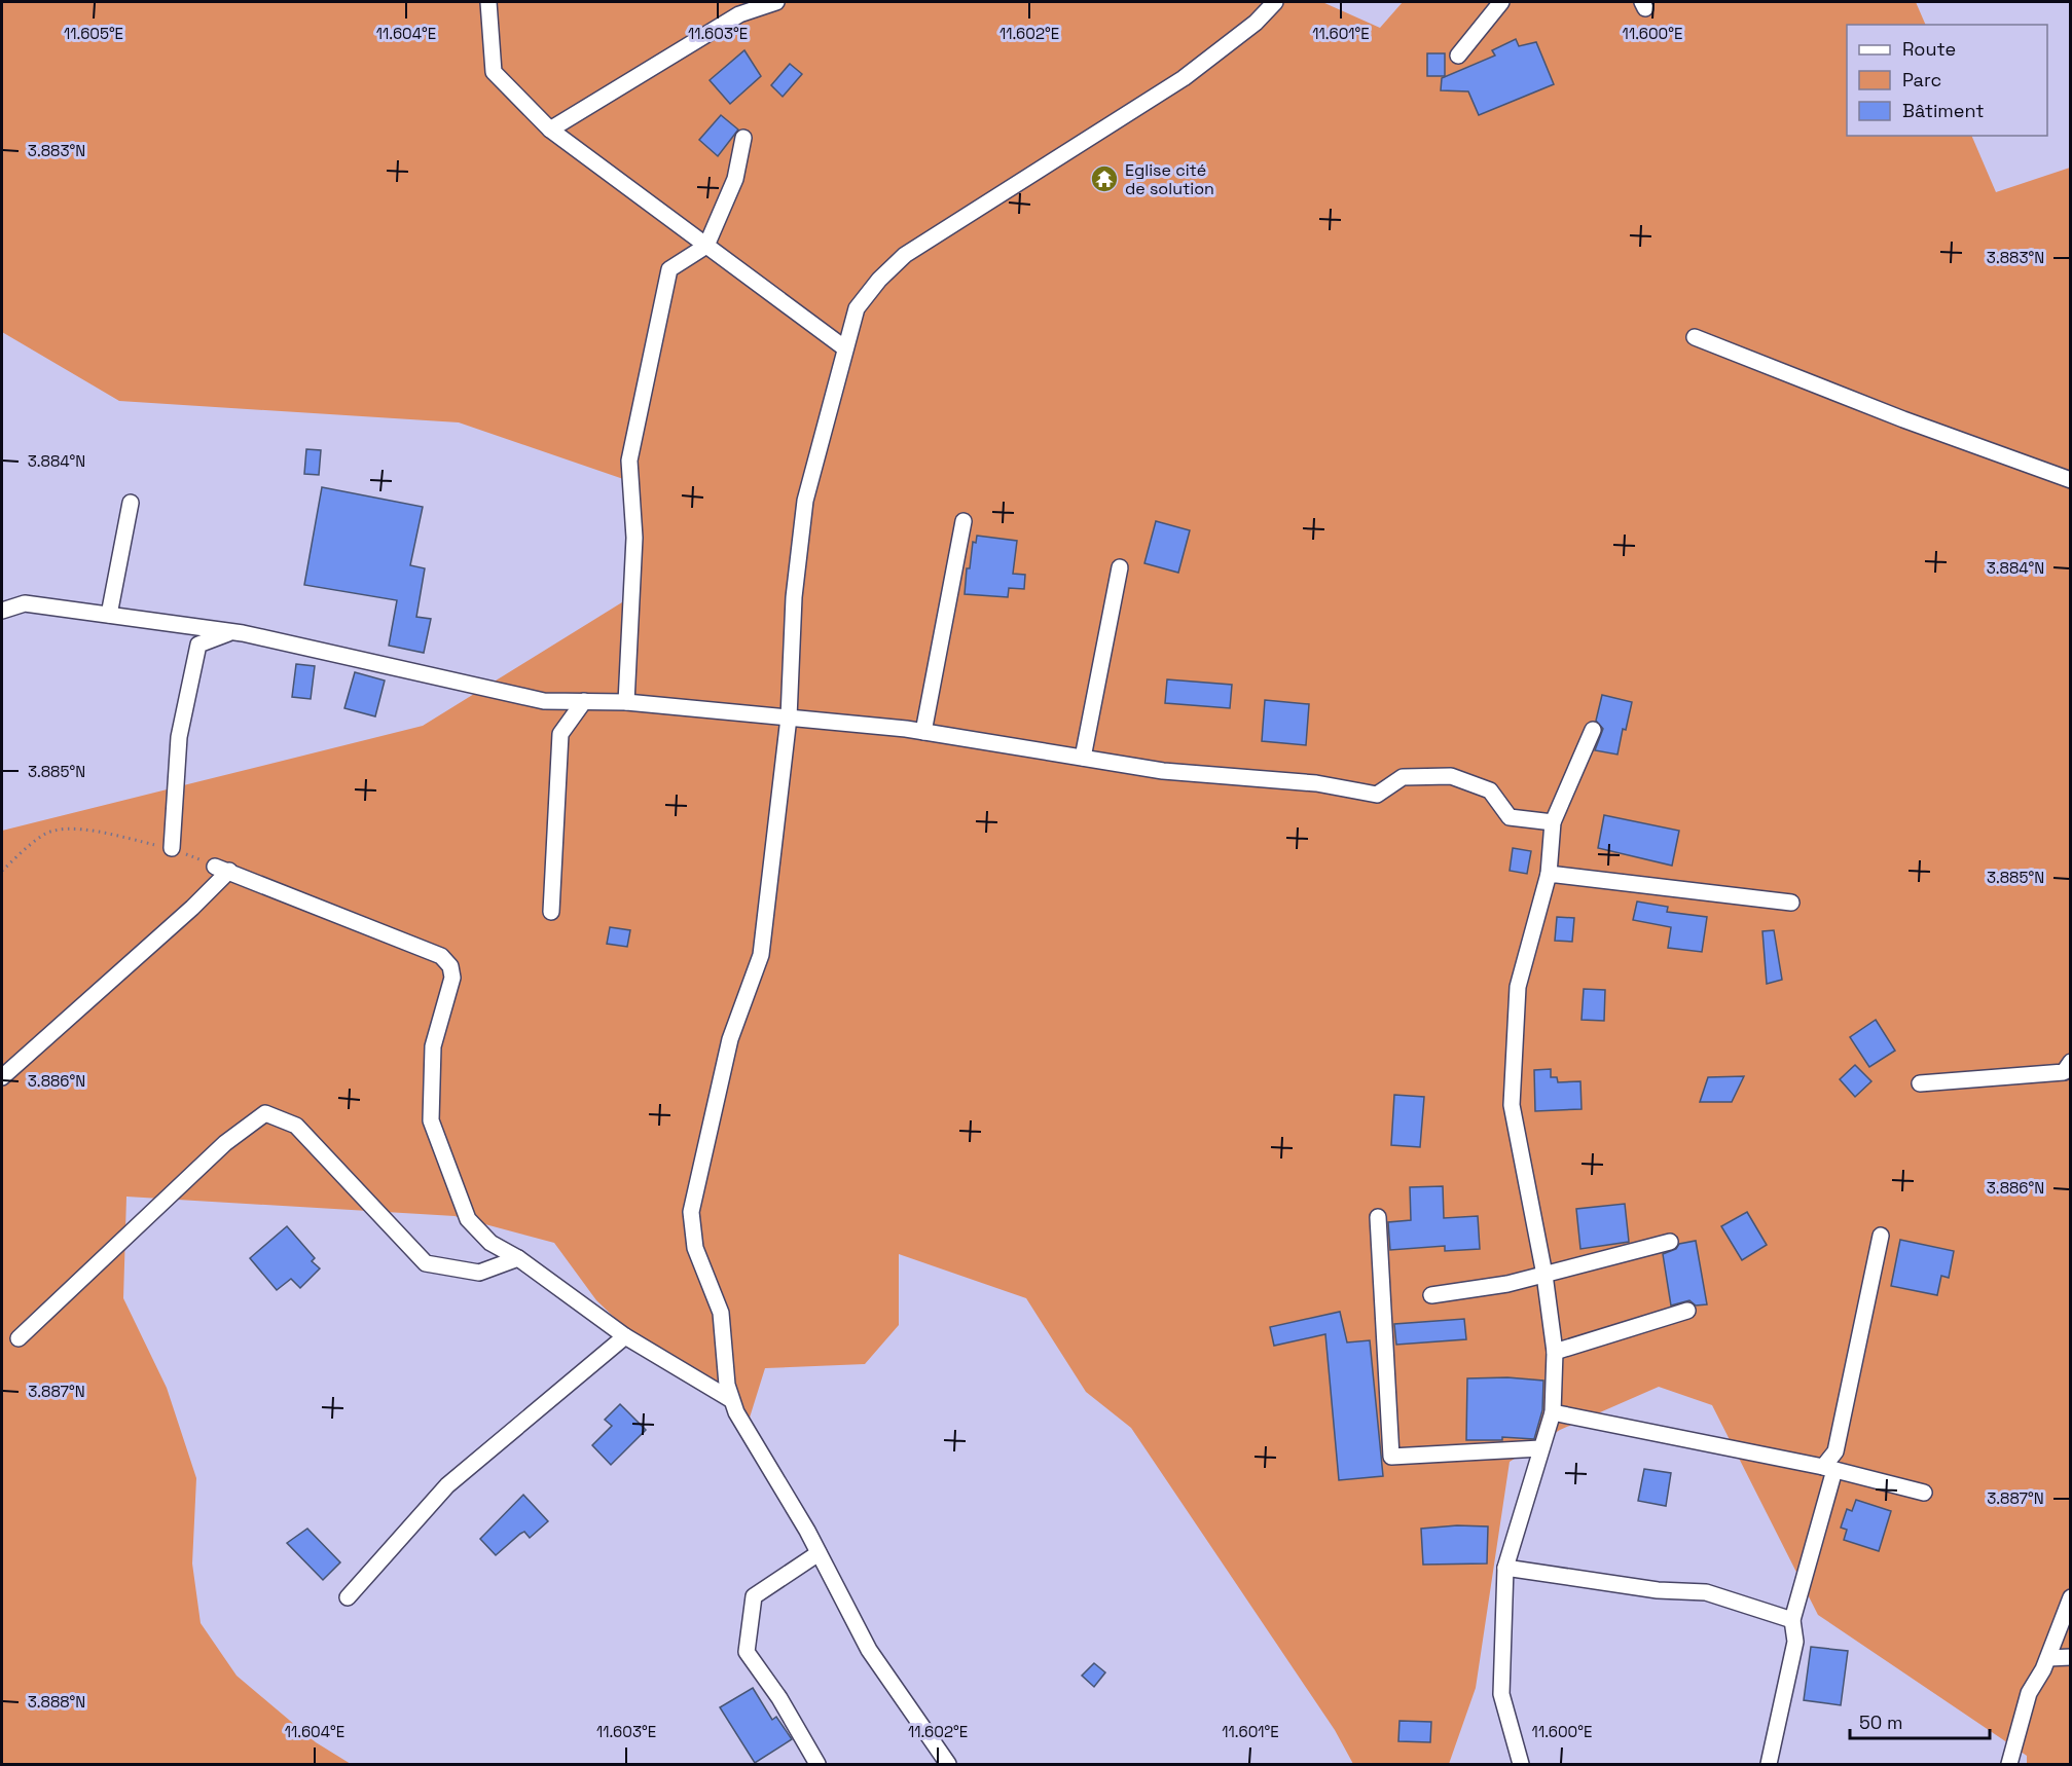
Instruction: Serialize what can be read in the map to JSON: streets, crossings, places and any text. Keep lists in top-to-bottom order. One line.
{"places":{"temple":["Eglise cité de solution"]},"legend":["Route","Parc","Bâtiment"],"scale_bar":"50 m","coordinates":["11.605°E","11.604°E","11.603°E","11.602°E","11.601°E","11.600°E","3.883°N","3.884°N","3.885°N","3.886°N","3.887°N","3.888°N"]}
